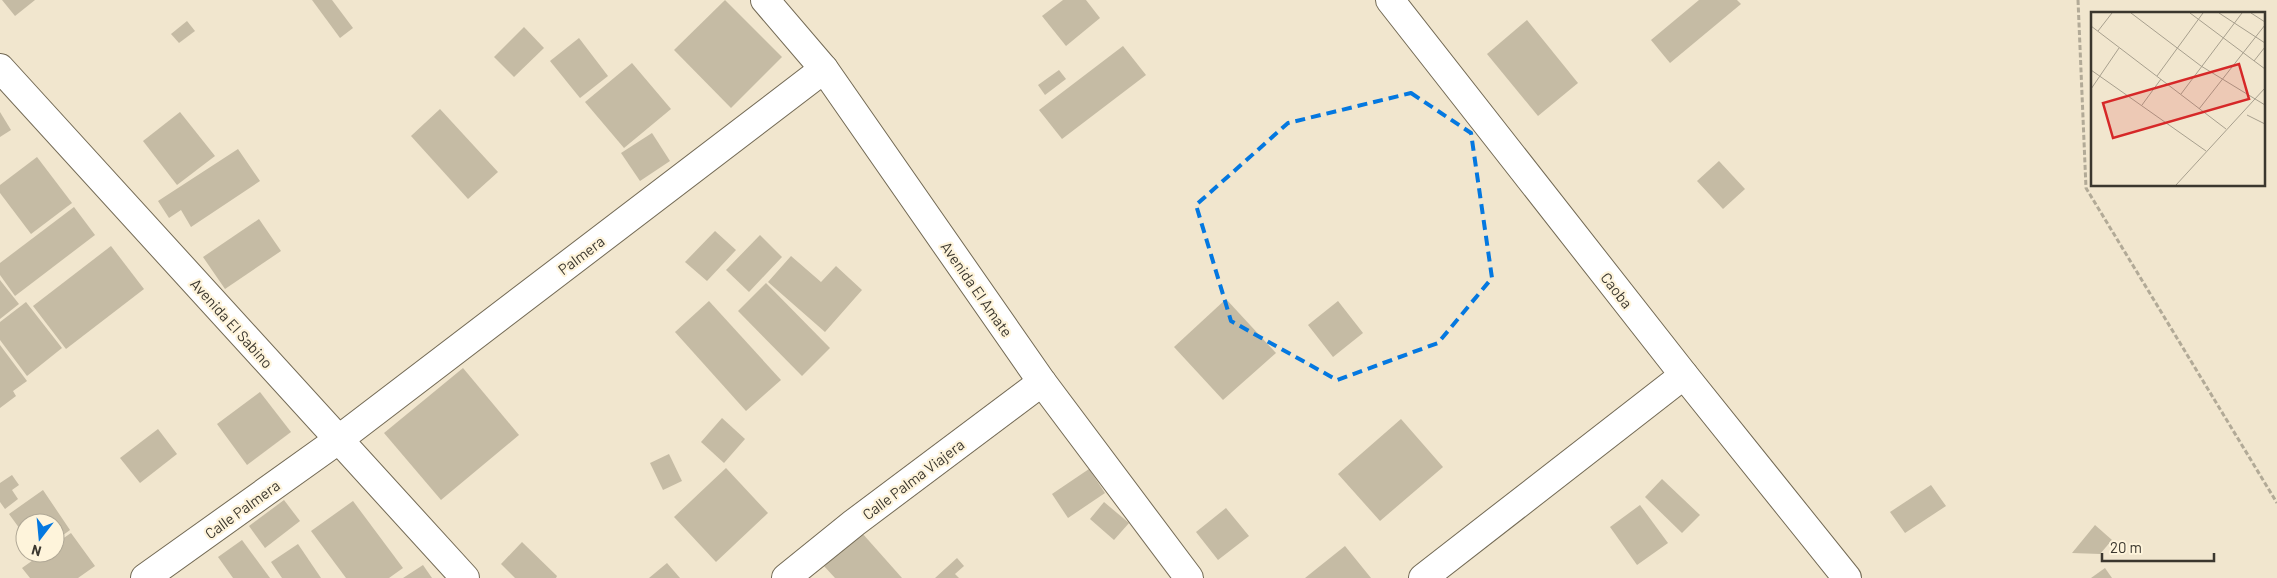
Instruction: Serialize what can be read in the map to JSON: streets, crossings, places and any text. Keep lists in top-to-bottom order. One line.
{"streets":{"street":["Palmera","Avenida El Amate","Caoba","Avenida El Sabino","Calle Palma Viajera","Calle Palmera"]},"crossings":[["Palmera","Avenida El Amate"],["Palmera","Avenida El Sabino"],["Palmera","Calle Palmera"],["Avenida El Amate","Calle Palma Viajera"],["Avenida El Sabino","Calle Palmera"]],"scale_bar":"20 m","north":"bottom"}
